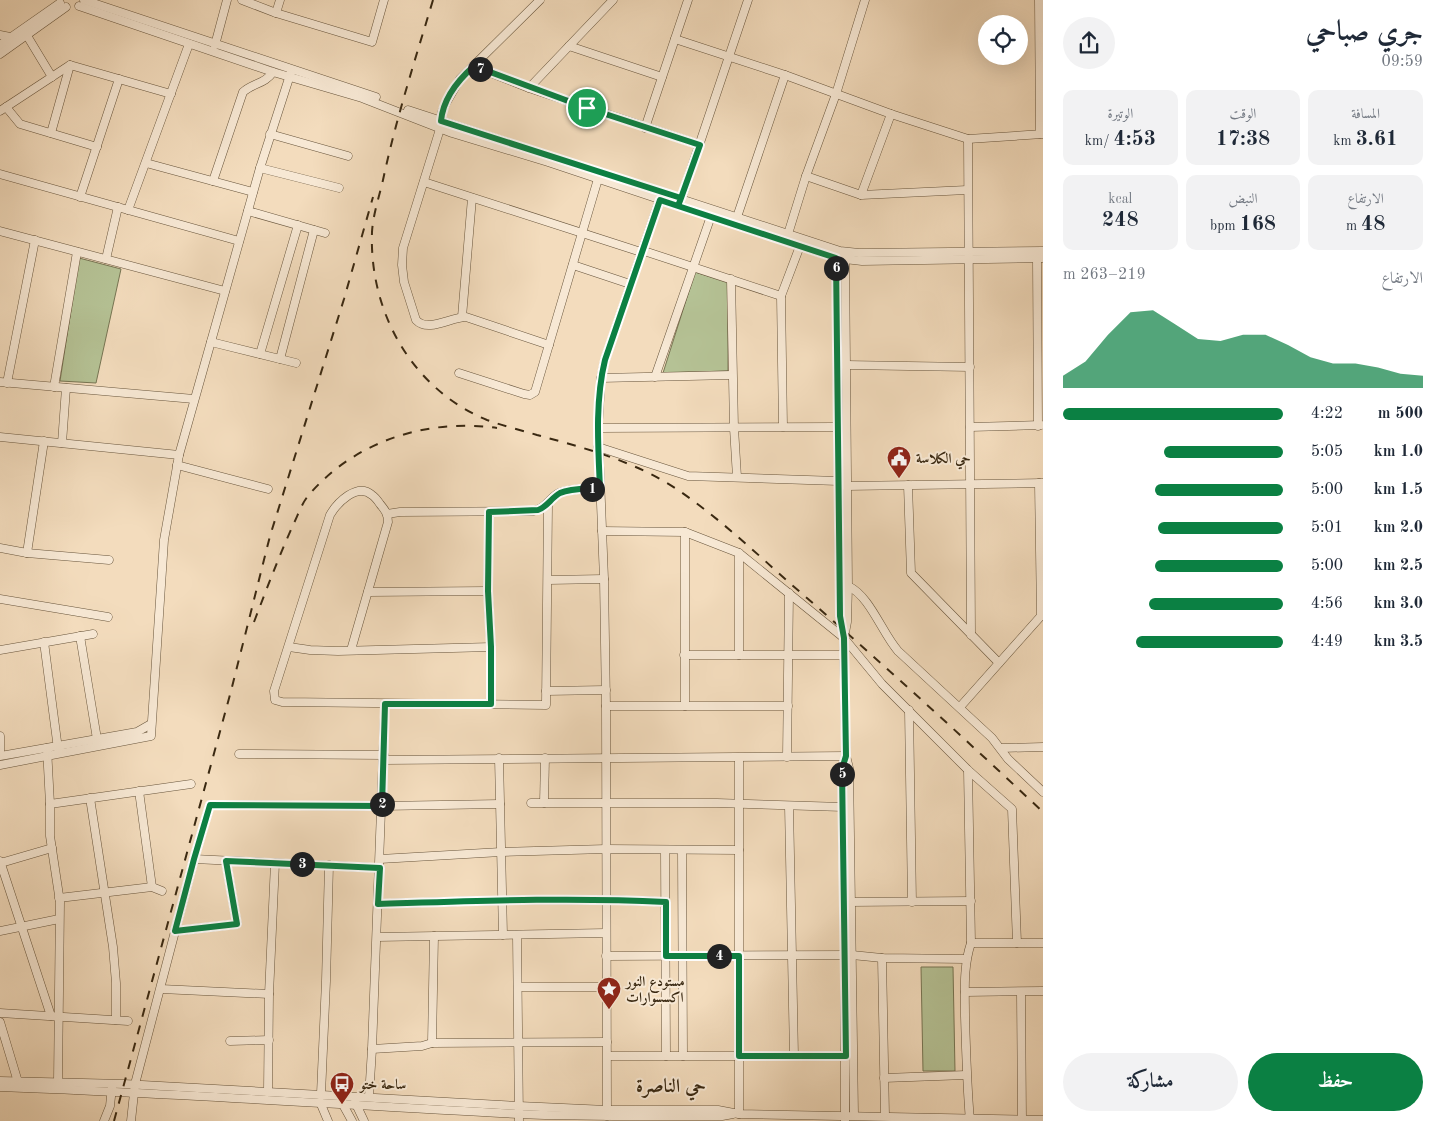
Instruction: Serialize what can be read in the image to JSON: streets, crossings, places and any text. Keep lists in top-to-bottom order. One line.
{"districts":["حي الناصرة"],"places":{"public building":["حي الكلاسة"],"place":["مستودع النور اكسسوارات"],"bus stop":["ساحة ختو"]},"page":{"heading":["جري صباحي","09:59"],"pins":["7","6","1","5","2","3","4"],"stats":[["المسافة","3.61 km"],["الوقت","17:38"],["الوتيرة","4:53 /km"],["الارتفاع","48 m"],["النبض","168 bpm"],["kcal","248"]],"chart":["الارتفاع","219–263 m"],"list":[{"name":"500 m","note":"4:22"},{"name":"1.0 km","note":"5:05"},{"name":"1.5 km","note":"5:00"},{"name":"2.0 km","note":"5:01"},{"name":"2.5 km","note":"5:00"},{"name":"3.0 km","note":"4:56"},{"name":"3.5 km","note":"4:49"}],"buttons":["حفظ","مشاركة"]}}
